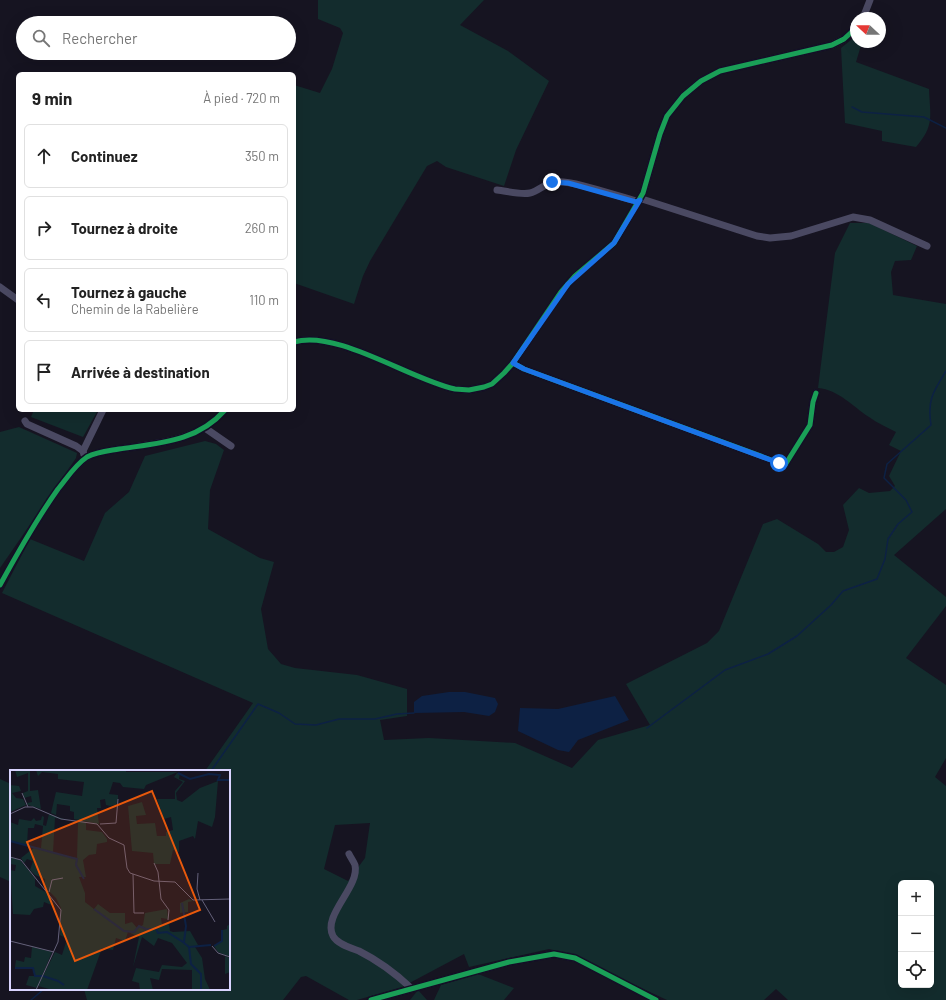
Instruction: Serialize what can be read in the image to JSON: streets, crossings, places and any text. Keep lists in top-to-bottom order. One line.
{"north":"left","page":{"search":"Rechercher","heading":["9 min","À pied · 720 m"],"list":[["Continuez","350 m"],["Tournez à droite","260 m"],["Tournez à gauche","Chemin de la Rabelière","110 m"],"Arrivée à destination"],"map_buttons":["+","−"]}}
